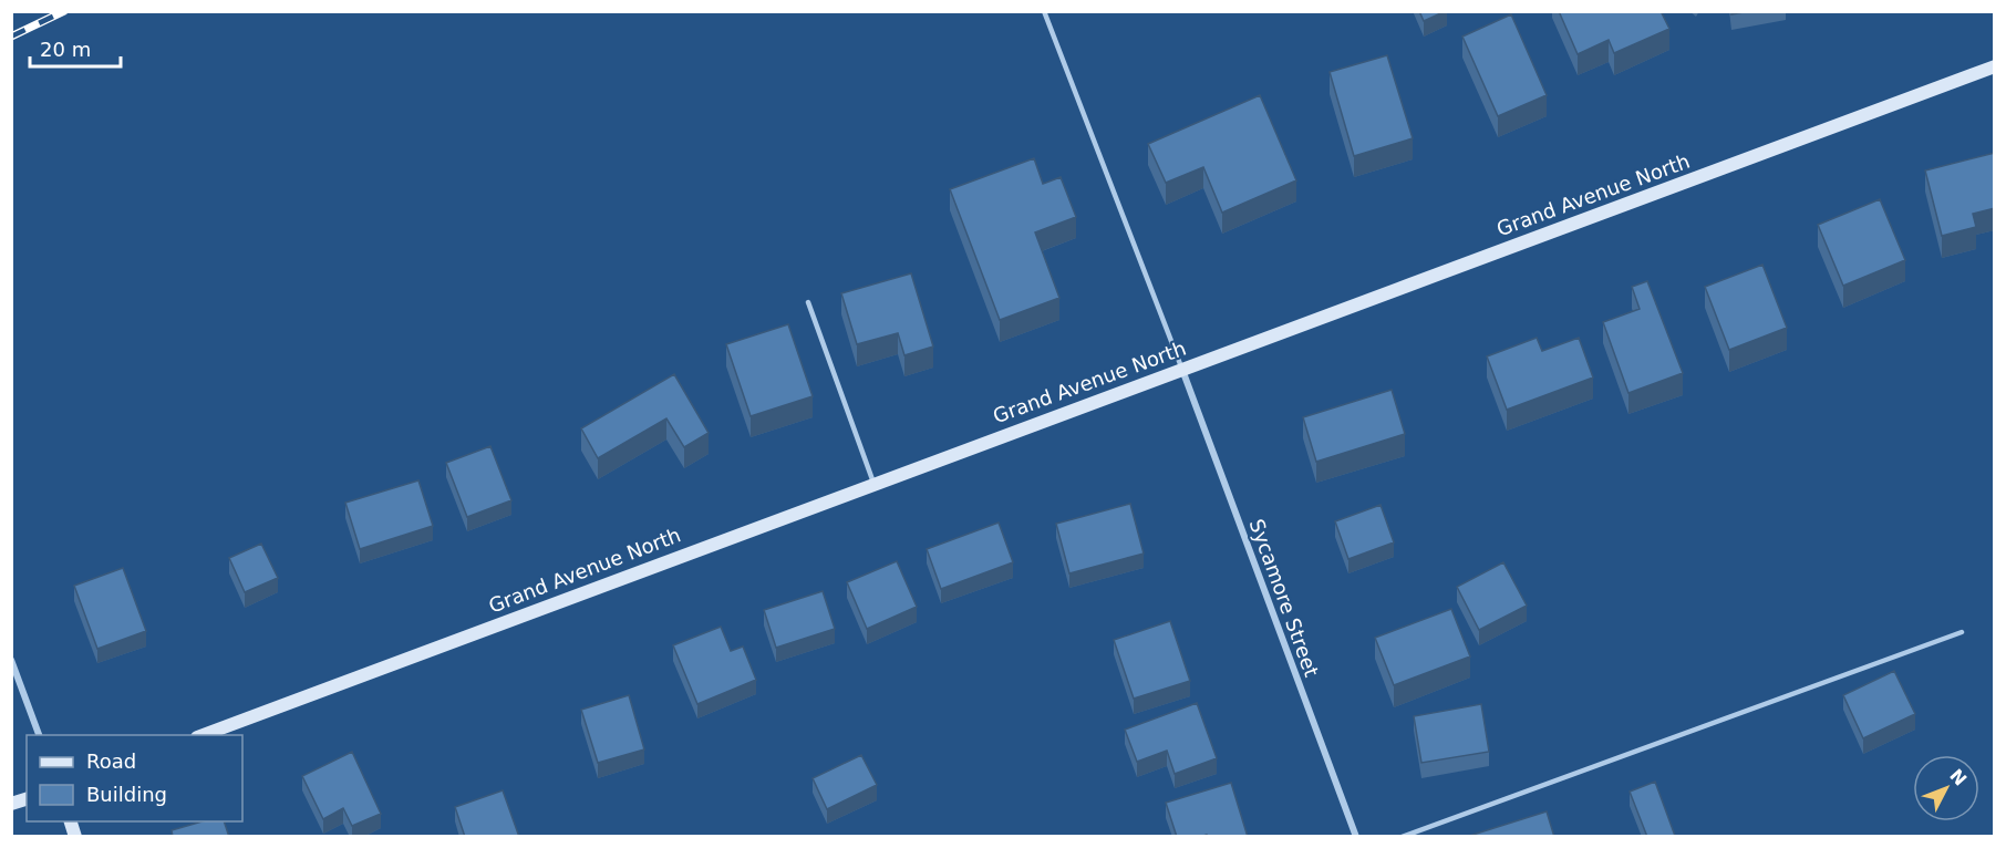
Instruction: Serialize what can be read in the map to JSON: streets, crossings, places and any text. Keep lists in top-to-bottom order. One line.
{"streets":{"main road":["Grand Avenue North"],"street":["Sycamore Street"]},"crossings":[["Grand Avenue North","Sycamore Street"]],"legend":["Road","Building"],"scale_bar":"20 m","north":"top right"}
